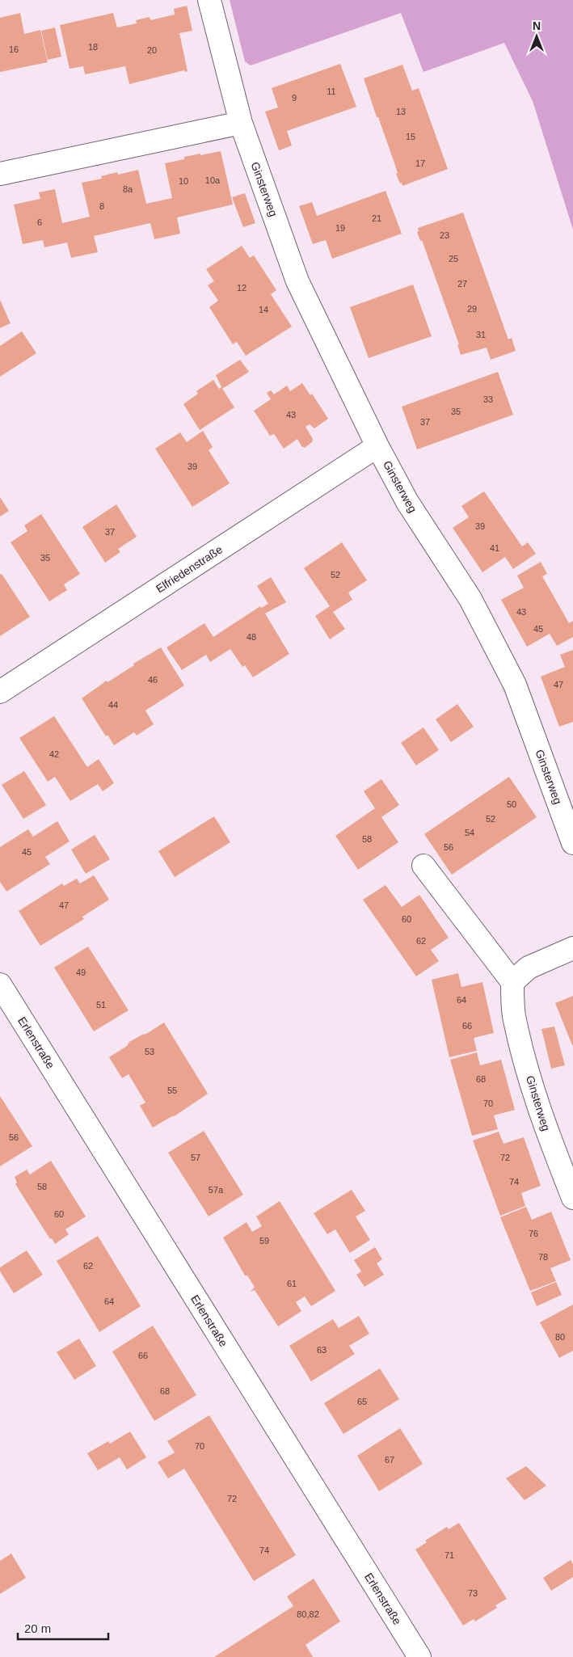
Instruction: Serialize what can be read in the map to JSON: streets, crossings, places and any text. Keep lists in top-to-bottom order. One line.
{"streets":{"street":["Ginsterweg","Elfriedenstraße","Erlenstraße"]},"crossings":[["Ginsterweg","Elfriedenstraße"]],"house_numbers":["18","16","20","11","9","13","15","17","10a","10","8a","8","21","6","19","23","25","27","12","29","14","31","33","35","43","37","39","39","37","41","35","52","43","45","48","46","47","44","42","50","52","54","58","56","45","47","60","62","49","64","51","66","53","68","55","70","56","57","72","74","58","57a","60","76","59","78","62","61","64","80","63","66","68","65","70","67","72","74","71","73","80,82"],"scale_bar":"20 m","north":"top"}
